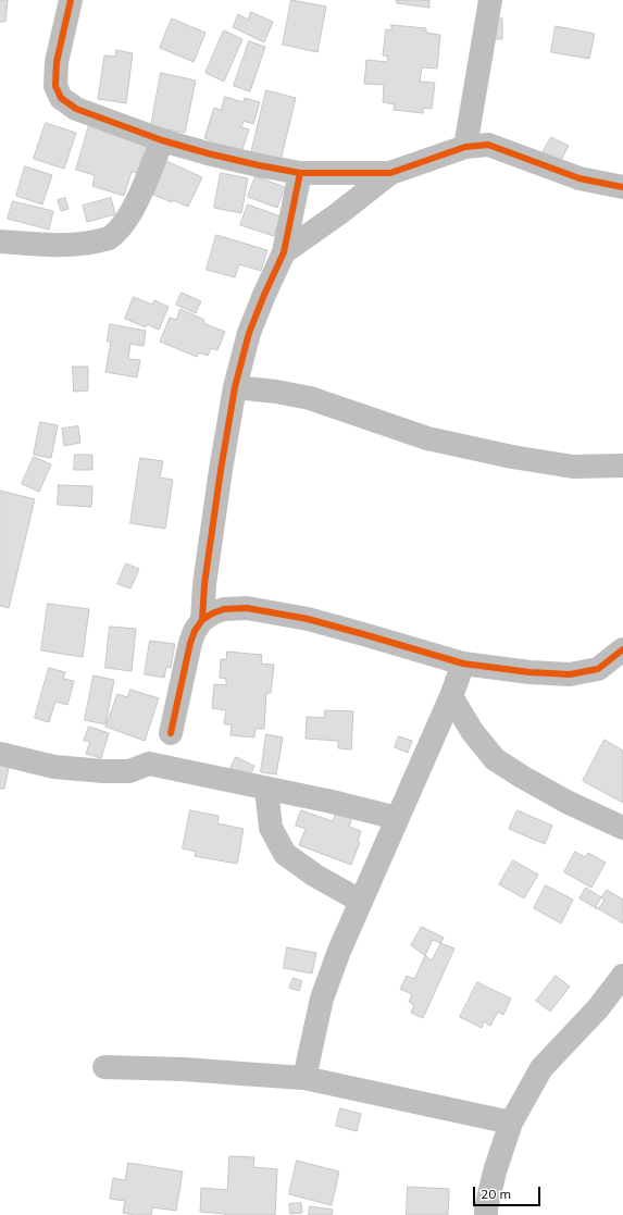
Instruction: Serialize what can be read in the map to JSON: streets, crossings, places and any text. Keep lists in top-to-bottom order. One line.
{"scale_bar":"20 m"}
